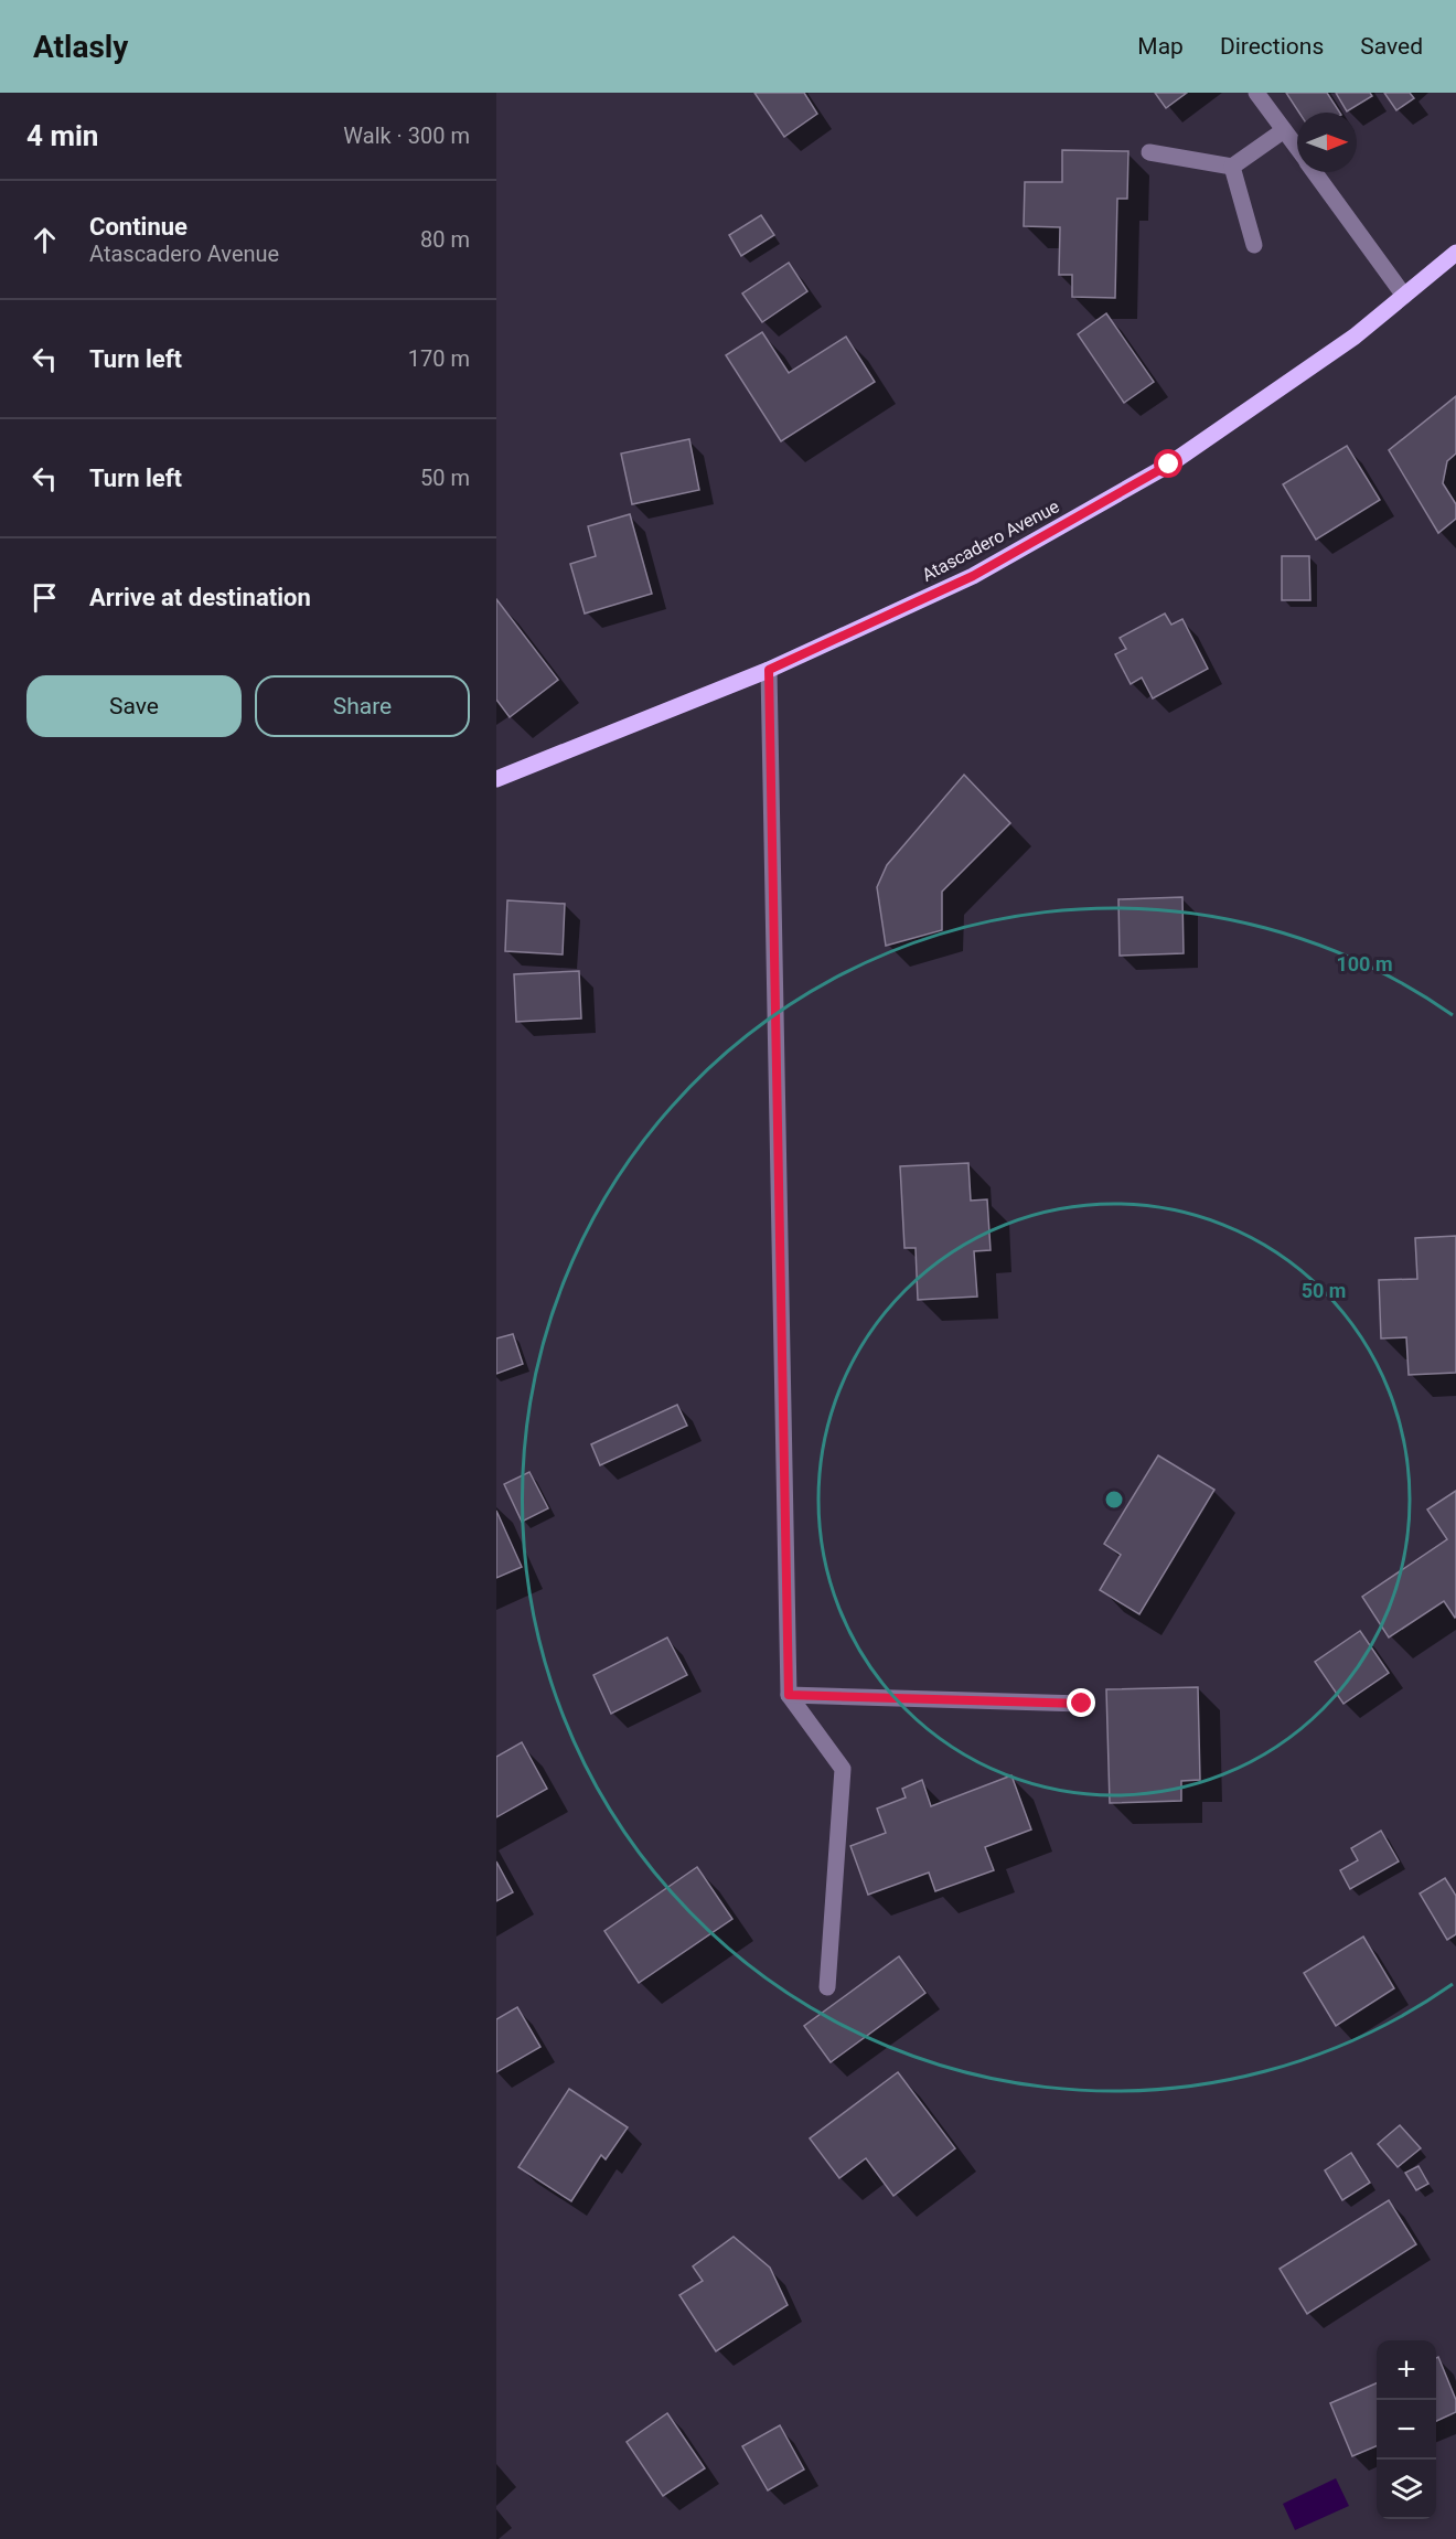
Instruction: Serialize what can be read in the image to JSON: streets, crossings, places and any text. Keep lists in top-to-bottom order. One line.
{"streets":{"main road":["Atascadero Avenue"]},"north":"right","page":{"header":"Atlasly","nav":["Map","Directions","Saved"],"heading":["4 min","Walk · 300 m"],"list":[["Continue","Atascadero Avenue","80 m"],["Turn left","170 m"],["Turn left","50 m"],"Arrive at destination"],"buttons":["Save","Share"],"map_buttons":["+","−"]},"rings":["100 m","50 m"]}
